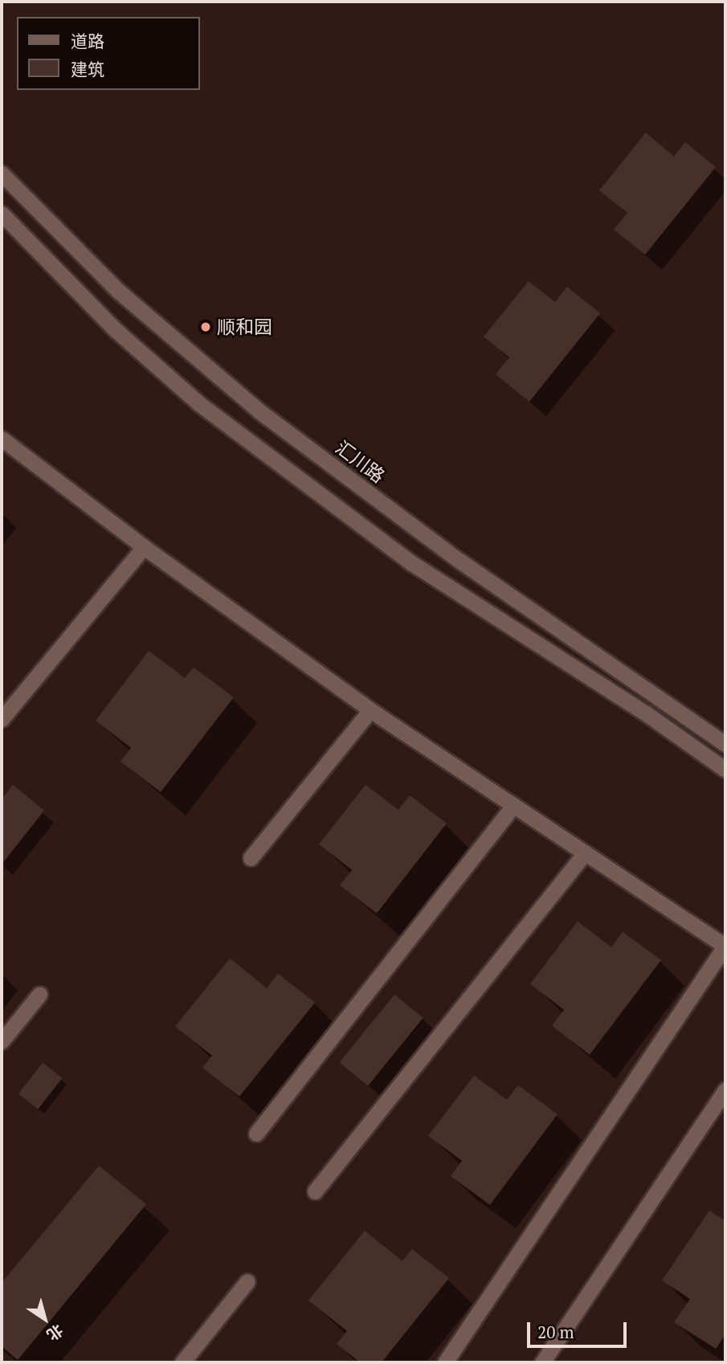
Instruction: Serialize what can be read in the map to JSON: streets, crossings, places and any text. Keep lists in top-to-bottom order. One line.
{"streets":{"street":["汇川路"]},"places":["顺和园"],"legend":["道路","建筑"],"scale_bar":"20 m","north":"bottom right"}
